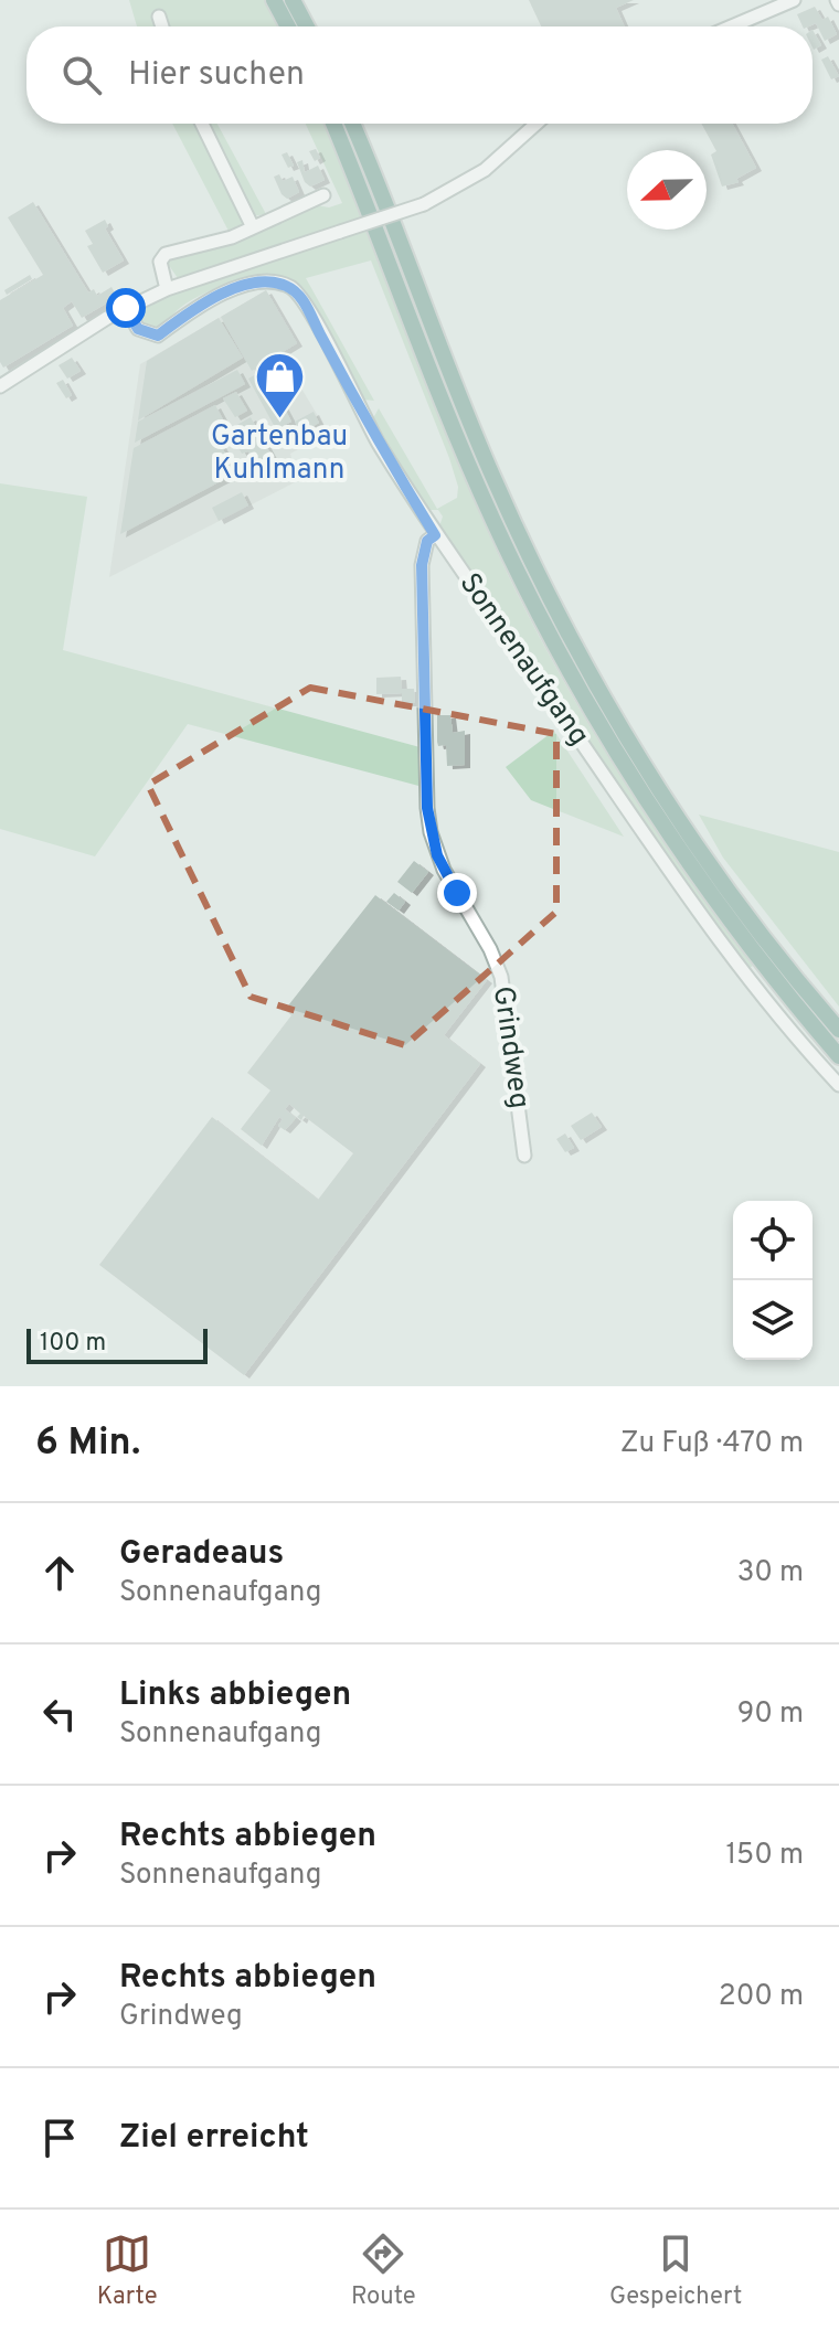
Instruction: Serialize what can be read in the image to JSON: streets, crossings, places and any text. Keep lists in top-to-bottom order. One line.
{"streets":{"street":["Sonnenaufgang","Grindweg"]},"crossings":[["Sonnenaufgang","Grindweg"]],"places":{"shop":["Gartenbau Kuhlmann"]},"scale_bar":"100 m","north":"left","page":{"search":"Hier suchen","scale":"100 m","heading":["6 Min.","Zu Fuß · 470 m"],"list":[["Geradeaus","Sonnenaufgang","30 m"],["Links abbiegen","Sonnenaufgang","90 m"],["Rechts abbiegen","Sonnenaufgang","150 m"],["Rechts abbiegen","Grindweg","200 m"],"Ziel erreicht"],"nav":["Karte","Route","Gespeichert"]}}
